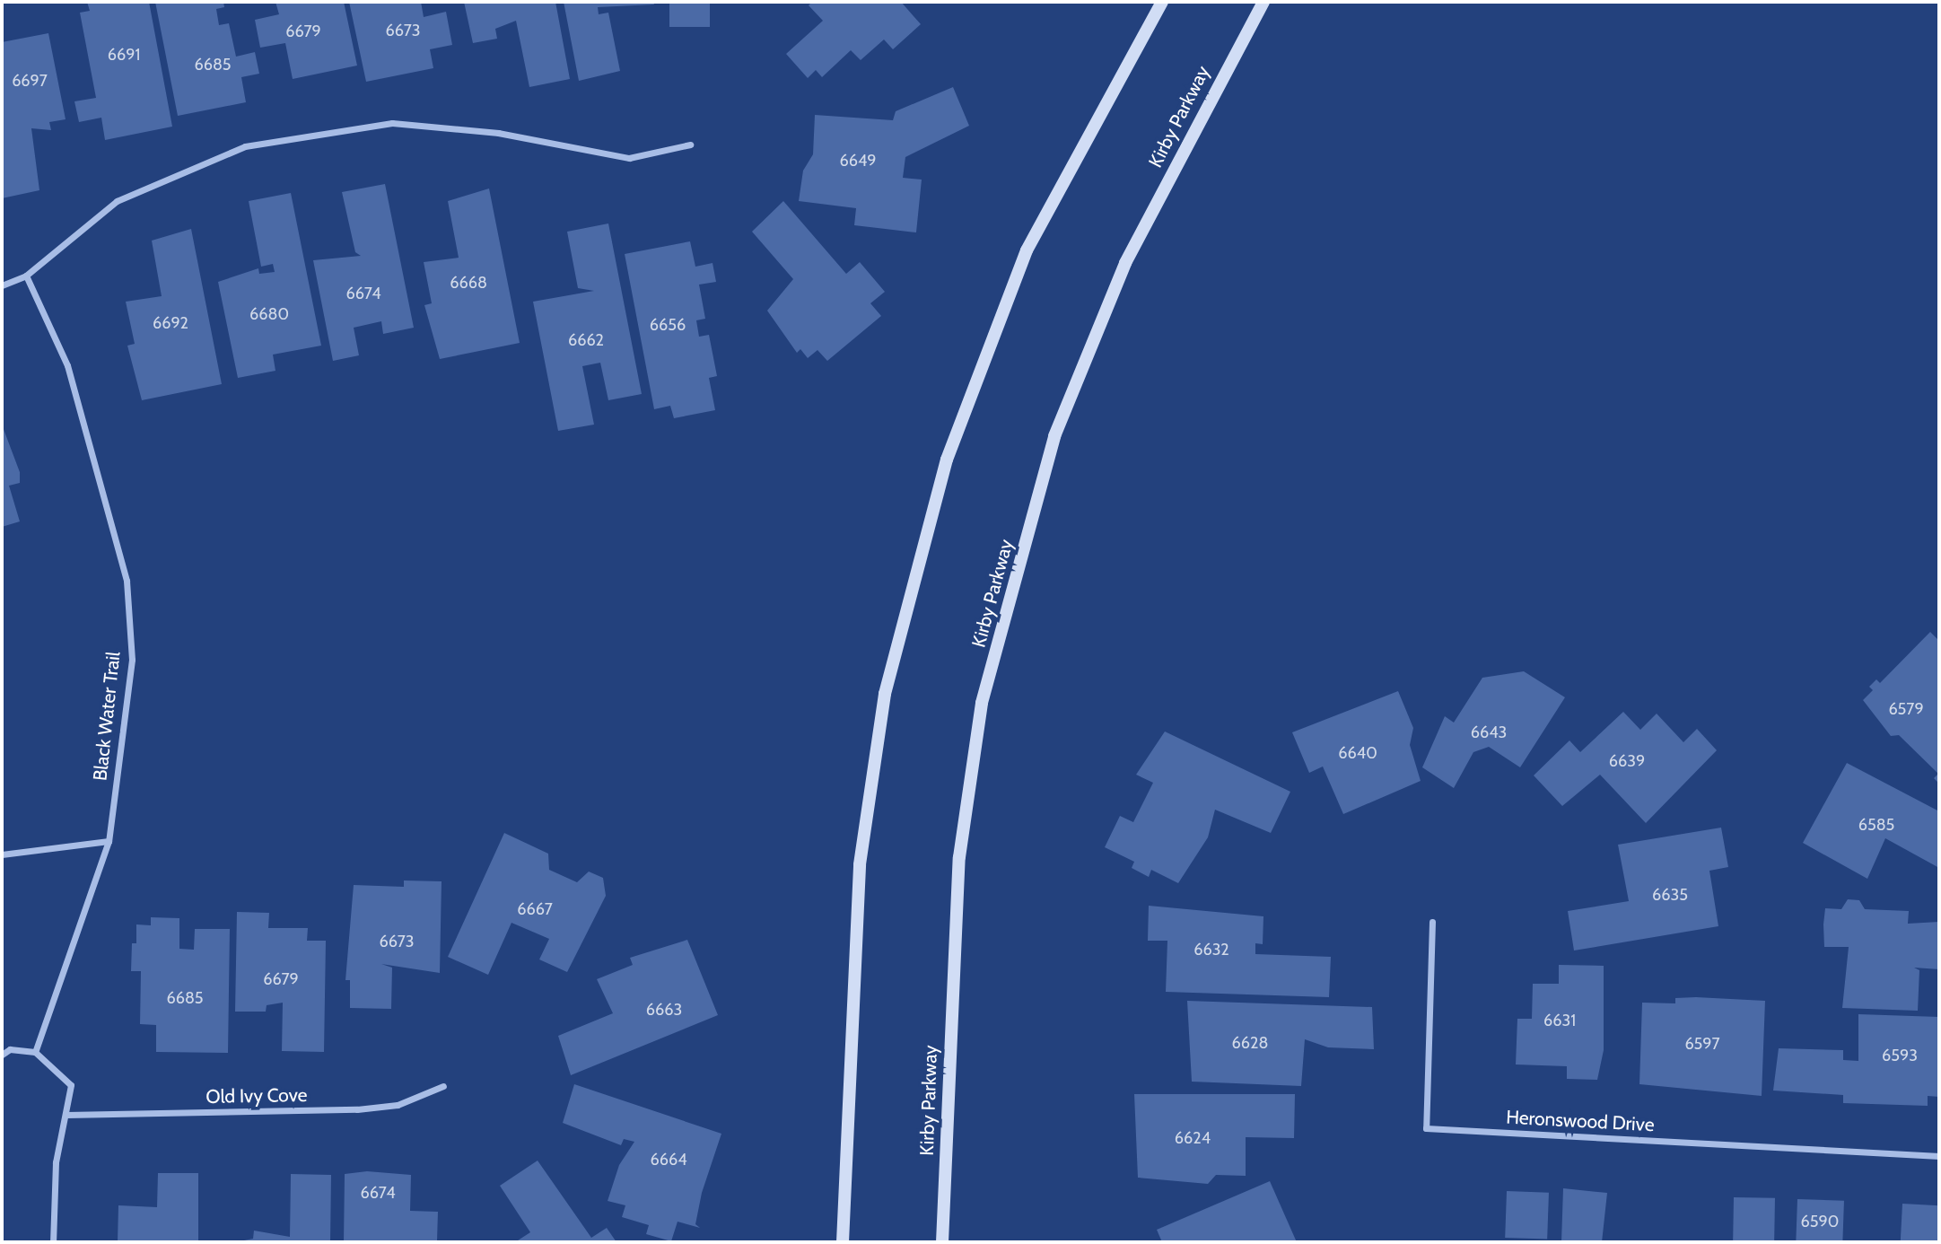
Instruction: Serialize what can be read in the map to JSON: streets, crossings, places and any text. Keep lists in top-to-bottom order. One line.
{"streets":{"main road":["Kirby Parkway"],"street":["Black Water Trail","Old Ivy Cove","Heronswood Drive"]},"house_numbers":["6673","6679","6691","6685","6697","6649","6668","6674","6680","6692","6656","6662","6579","6643","6640","6639","6585","6635","6667","6673","6632","6679","6685","6663","6631","6628","6597","6593","6624","6664","6674","6590"]}
